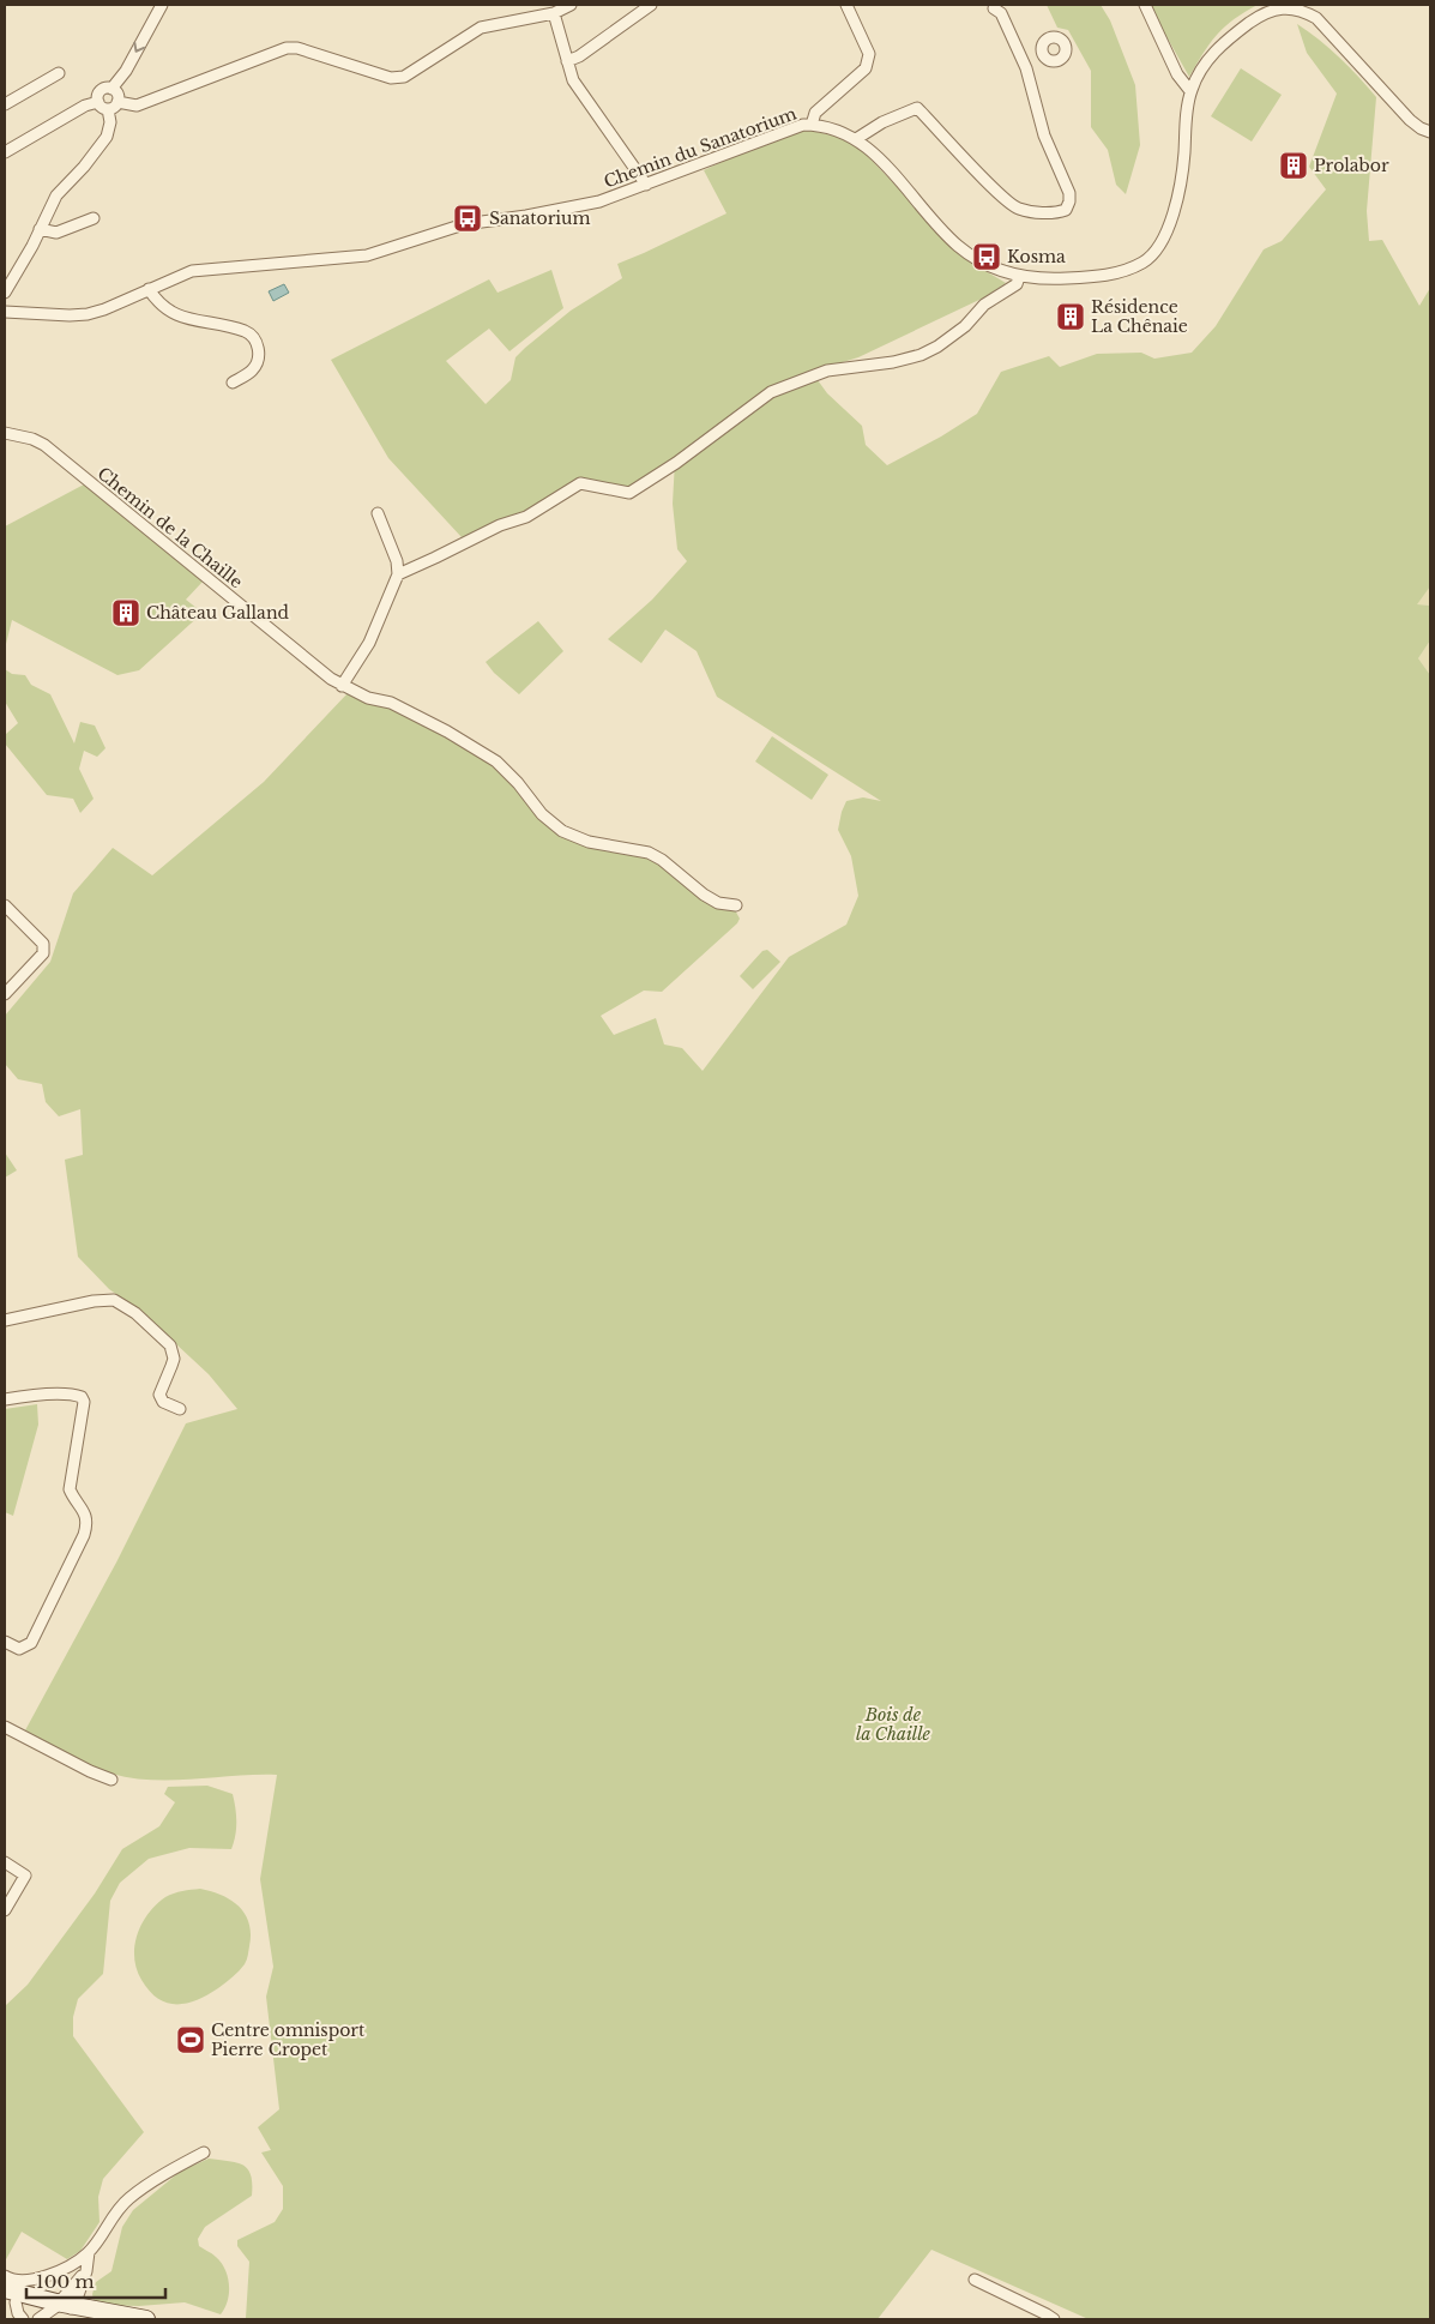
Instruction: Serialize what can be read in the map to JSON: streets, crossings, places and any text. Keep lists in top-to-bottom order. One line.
{"streets":{"street":["Chemin du Sanatorium","Chemin de la Chaille"]},"parks":["Bois de la Chaille"],"places":{"building":["Prolabor","Résidence La Chênaie","Château Galland"],"bus stop":["Sanatorium","Kosma"],"sports":["Centre omnisport Pierre Cropet"]},"scale_bar":"100 m"}
